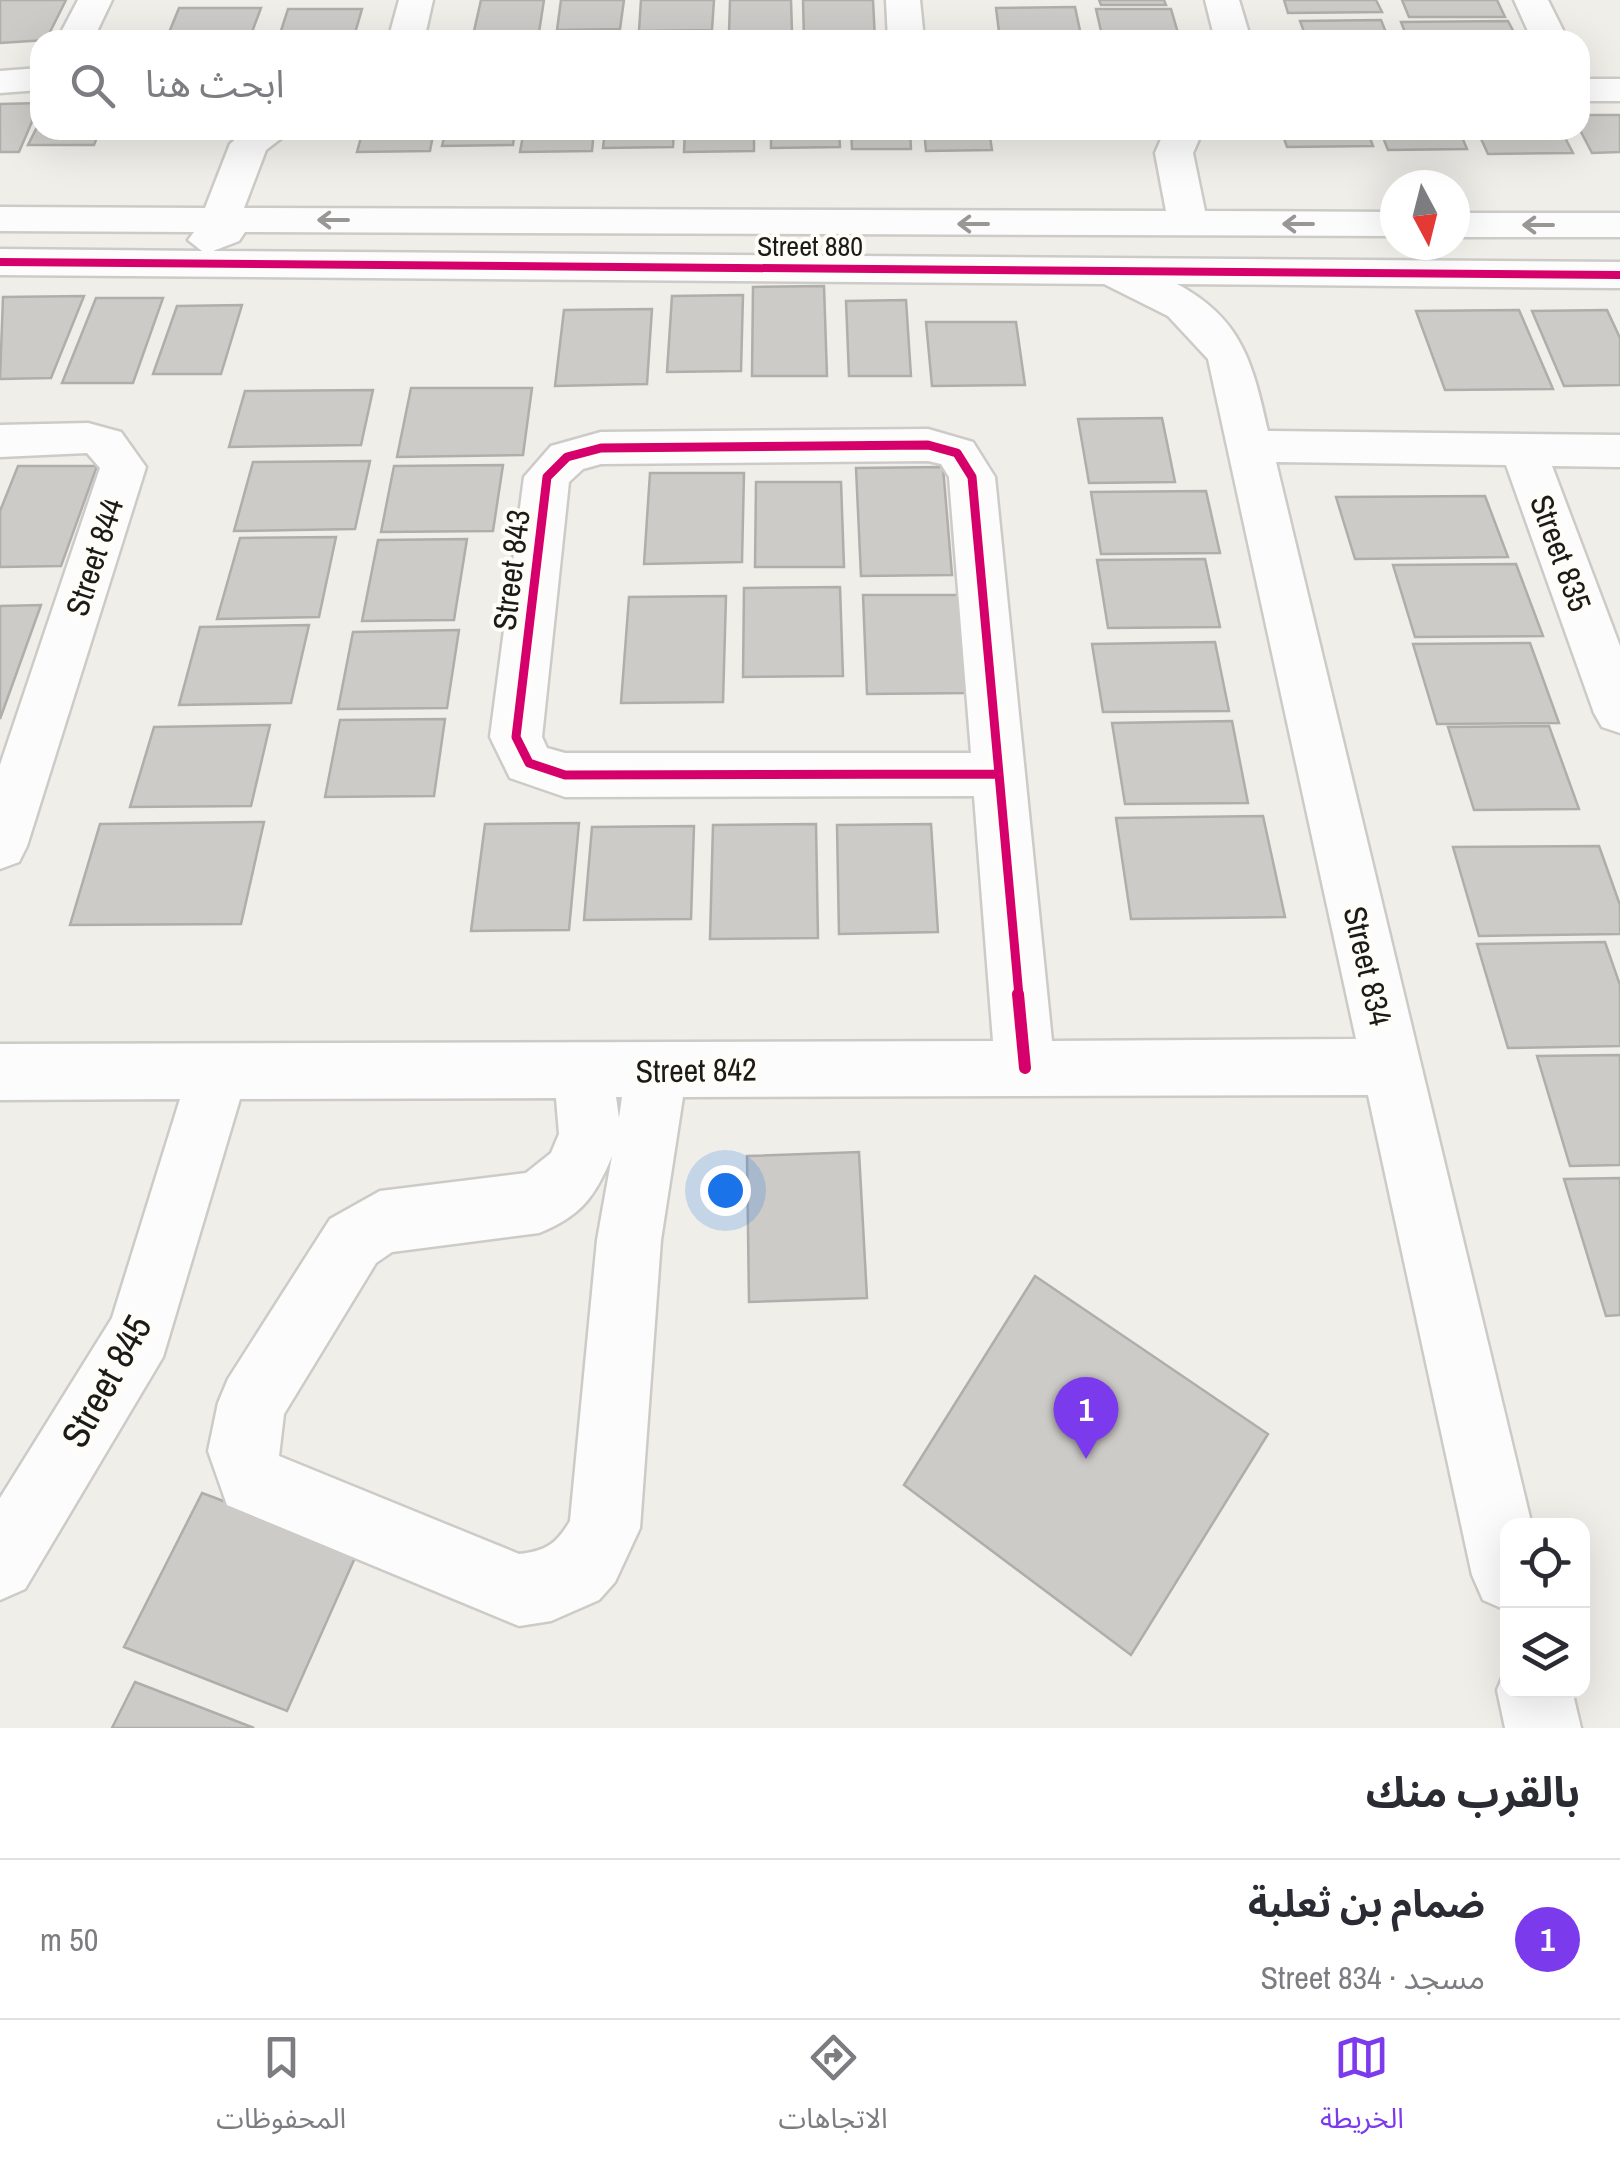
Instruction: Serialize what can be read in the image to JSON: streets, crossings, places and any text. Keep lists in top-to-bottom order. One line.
{"streets":{"street":["Street 880","Street 835","Street 844","Street 843","Street 834","Street 842","Street 845"]},"crossings":[["Street 880","Street 834"],["Street 835","Street 834"],["Street 843","Street 842"],["Street 834","Street 842"],["Street 842","Street 845"]],"north":"bottom","page":{"search":"ابحث هنا","pins":"1","heading":"بالقرب منك","list":[{"mark":"1","name":"ضمام بن ثعلبة","note":"مسجد · Street 834","value":"50 m"}],"nav":["الخريطة","الاتجاهات","المحفوظات"]}}
